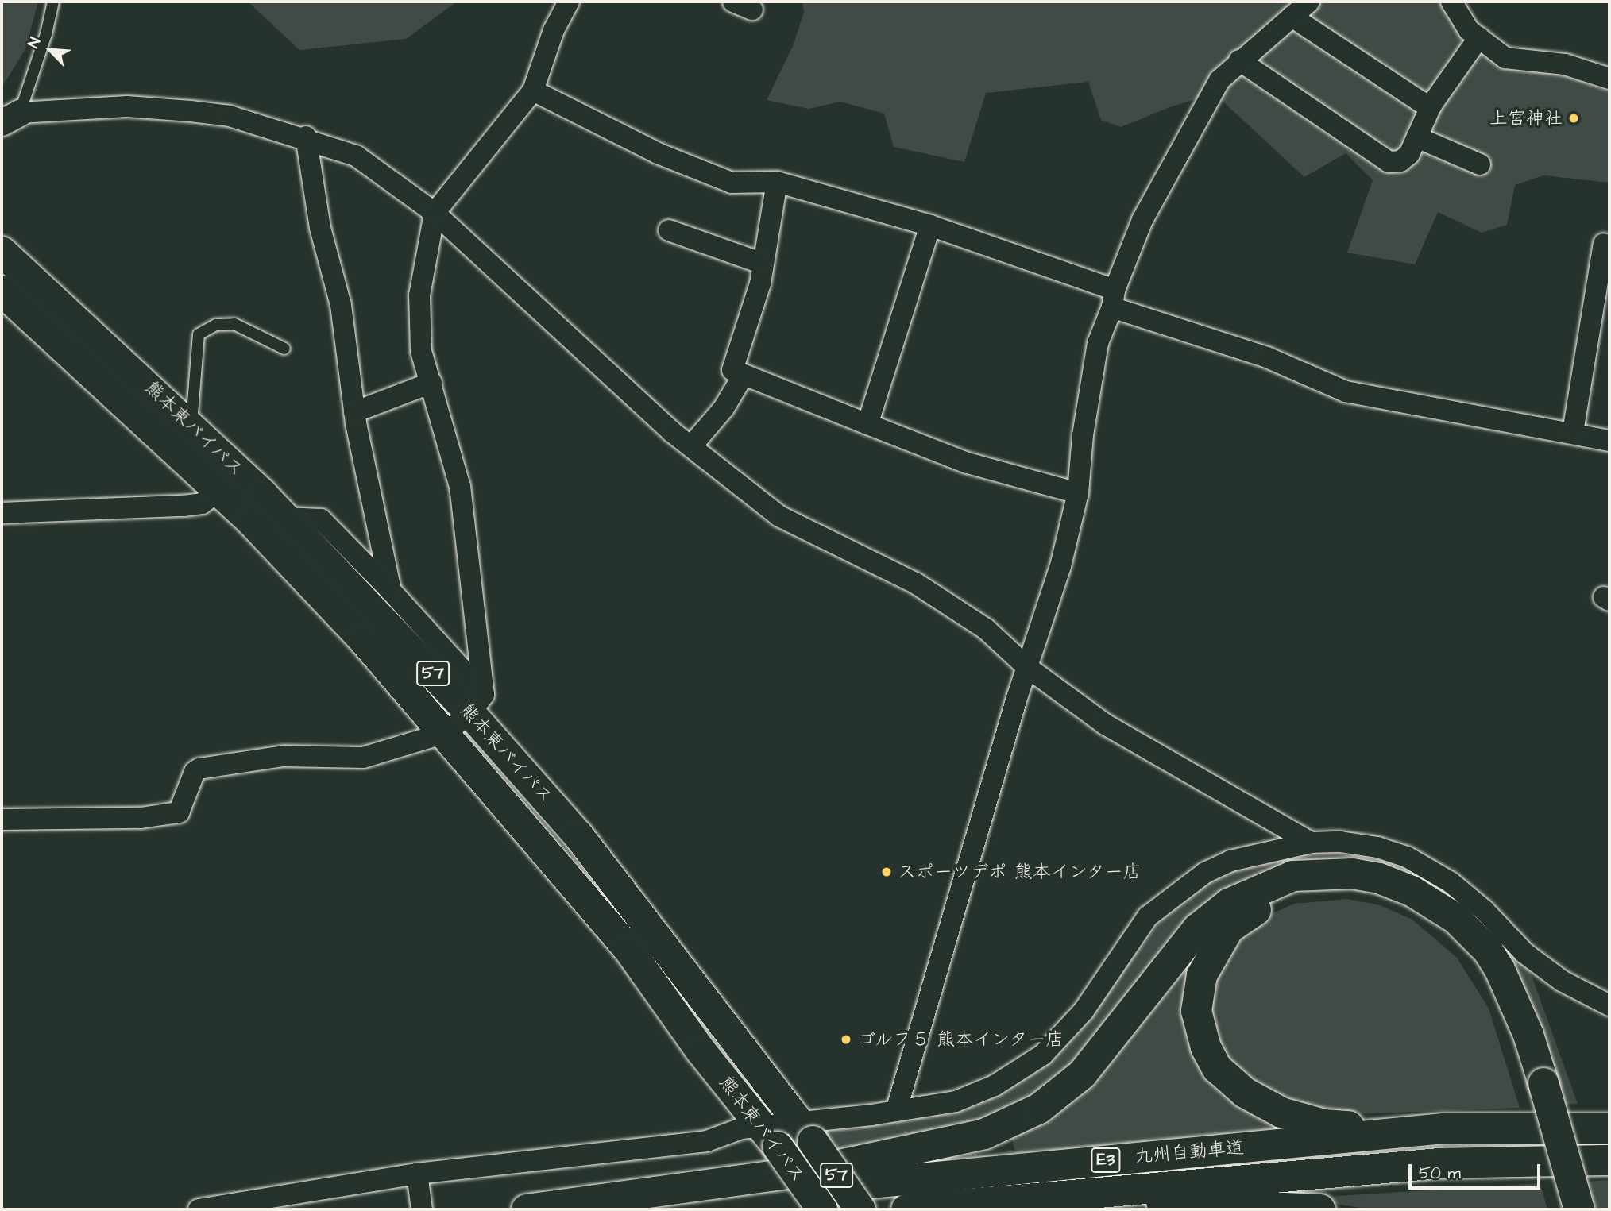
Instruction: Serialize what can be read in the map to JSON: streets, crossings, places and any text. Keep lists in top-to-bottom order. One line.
{"streets":{"highway":["熊本東バイパス","57","九州自動車道","E3"]},"places":["上宮神社","スポーツデポ 熊本インター店","ゴルフ５ 熊本インター店"],"scale_bar":"50 m","north":"top left"}
